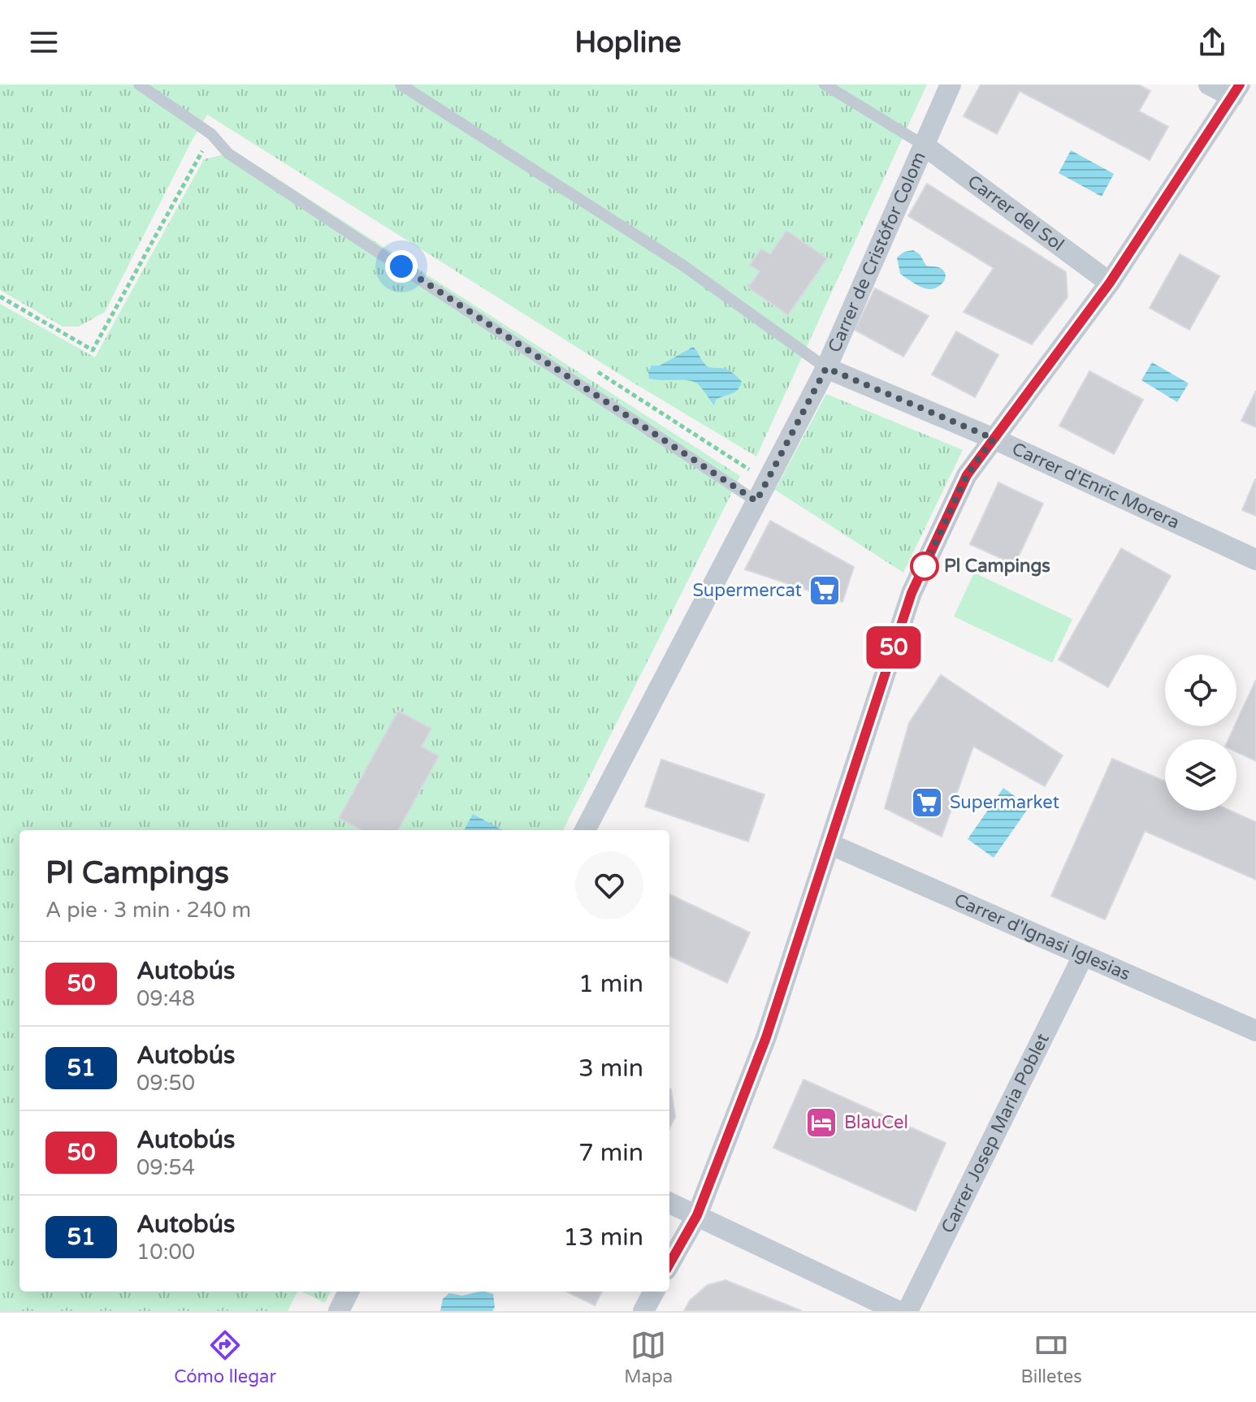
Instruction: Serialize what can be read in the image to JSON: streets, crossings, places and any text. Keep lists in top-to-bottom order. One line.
{"streets":{"street":["Carrer del Sol","Carrer de Cristófor Colom","Carrer d'Enric Morera","Carrer d'Ignasi Iglesias","Carrer Josep Maria Poblet"]},"crossings":[["Carrer del Sol","Carrer de Cristófor Colom"],["Carrer de Cristófor Colom","Carrer d'Enric Morera"],["Carrer d'Ignasi Iglesias","Carrer Josep Maria Poblet"]],"places":{"other":["Pl Campings"],"supermarket":["Supermercat","Supermarket"],"hotel":["BlauCel"]},"lines":["bus line 50"],"page":{"header":"Hopline","on_map":"50","heading":["Pl Campings","A pie · 3 min · 240 m"],"list":[{"mark":"50","name":"Autobús","note":"09:48","value":"1 min"},{"mark":"51","name":"Autobús","note":"09:50","value":"3 min"},{"mark":"50","name":"Autobús","note":"09:54","value":"7 min"},{"mark":"51","name":"Autobús","note":"10:00","value":"13 min"}],"tabs":["Cómo llegar","Mapa","Billetes"]}}
